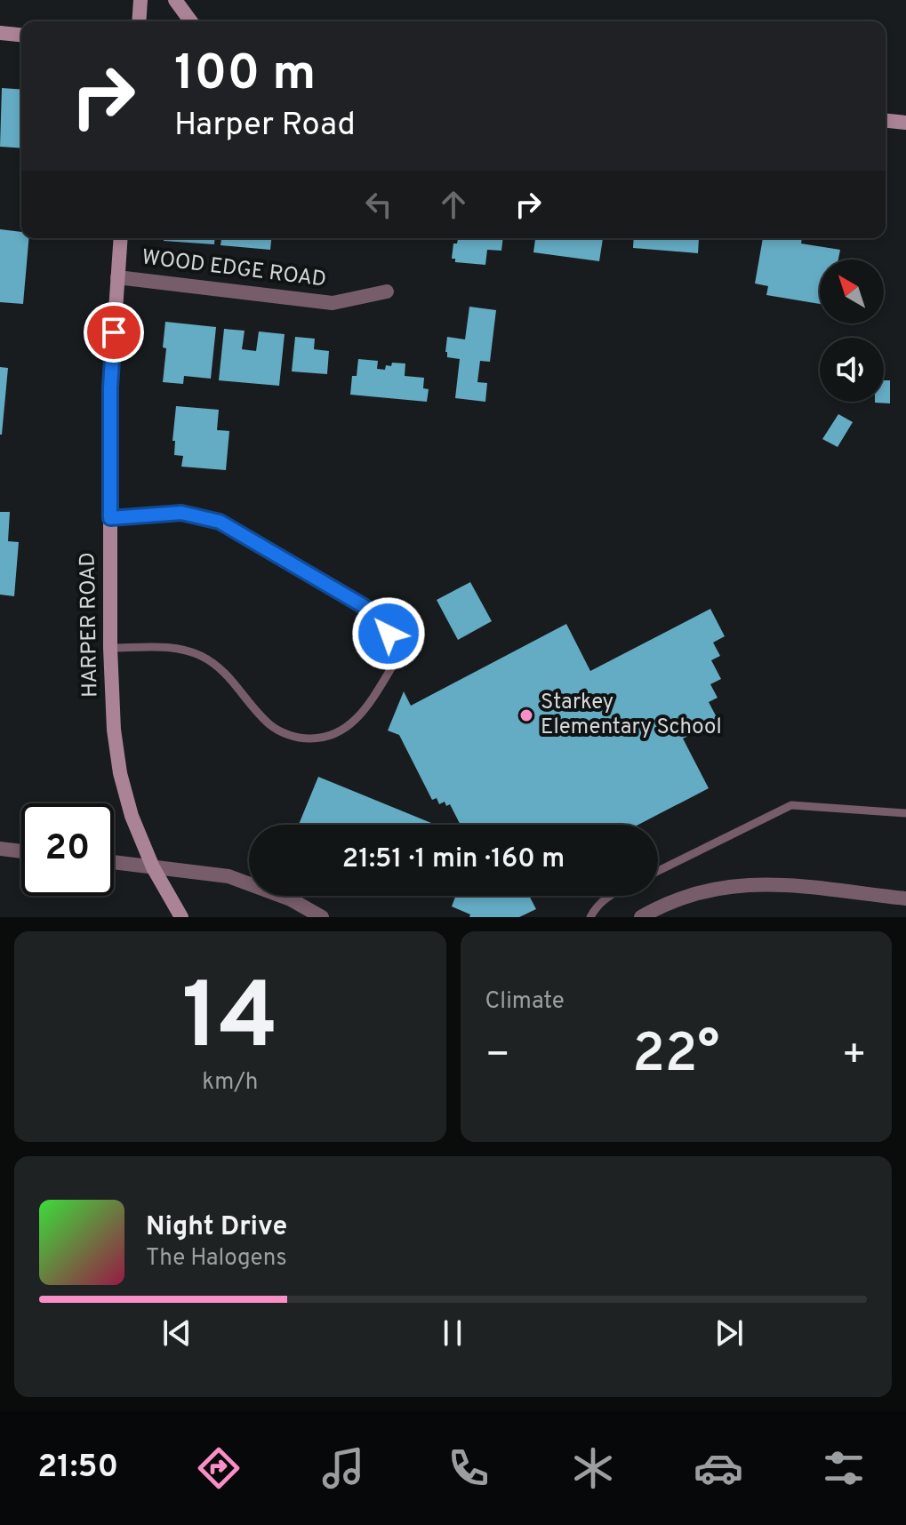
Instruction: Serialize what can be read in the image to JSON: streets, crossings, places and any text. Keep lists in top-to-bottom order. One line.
{"streets":{"main road":["HARPER ROAD"],"street":["WOOD EDGE ROAD"]},"crossings":[["WOOD EDGE ROAD","HARPER ROAD"]],"places":["Starkey Elementary School"],"north":"top left","page":{"turn":["100 m","Harper Road"],"limit":"20","trip":"21:51 · 1 min · 160 m","tile":[["14","km/h"],"Climate"],"heat":["−","22°","+"],"song":["Night Drive","The Halogens"],"tabs":"21:50"}}
